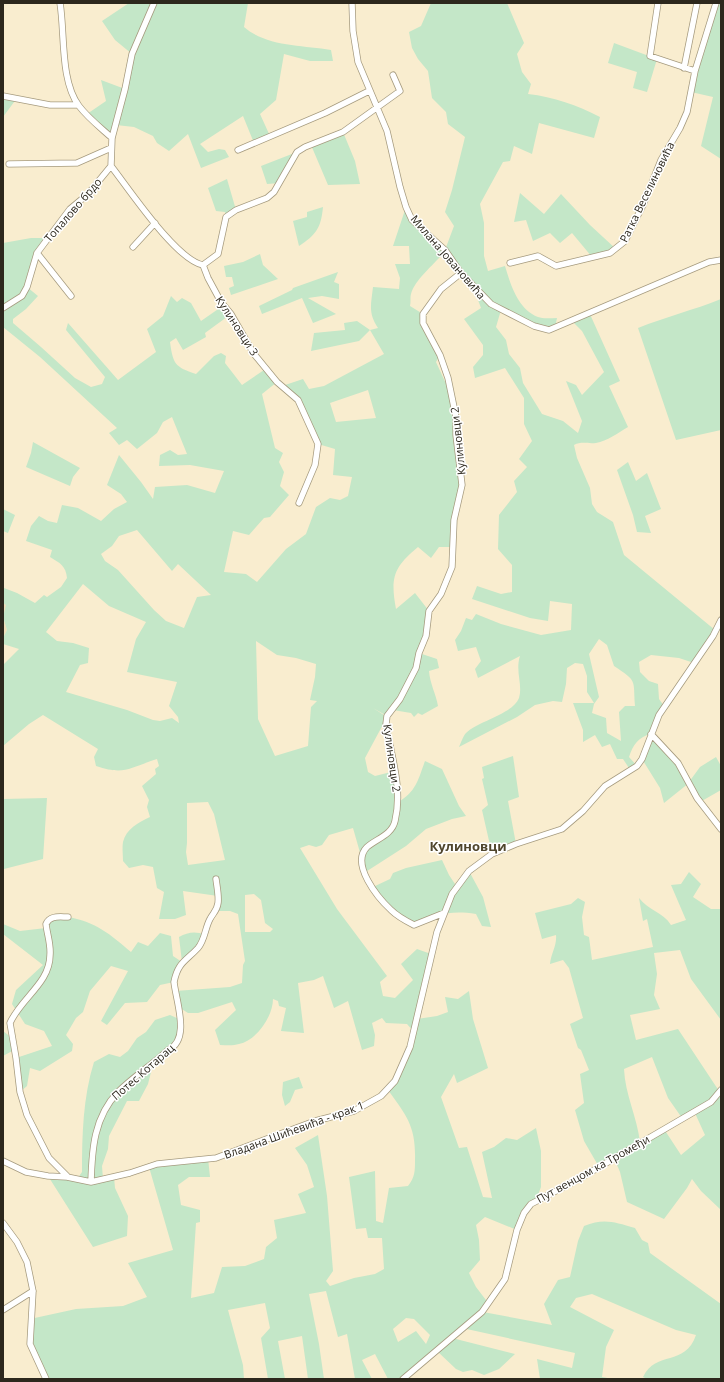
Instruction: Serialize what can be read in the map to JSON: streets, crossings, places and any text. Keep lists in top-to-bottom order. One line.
{"streets":{"street":["Ратка Веселиновића","Топалово брдо","Милана Јовановића","Кулиновци 3","Кулиновци 2","Потес Котарац","Владана Шићевића - крак 1","Пут венцом ка Тромеђи"]},"crossings":[["Милана Јовановића","Кулиновци 2"],["Кулиновци 2","Владана Шићевића - крак 1"],["Потес Котарац","Владана Шићевића - крак 1"]],"districts":["Кулиновци"]}
